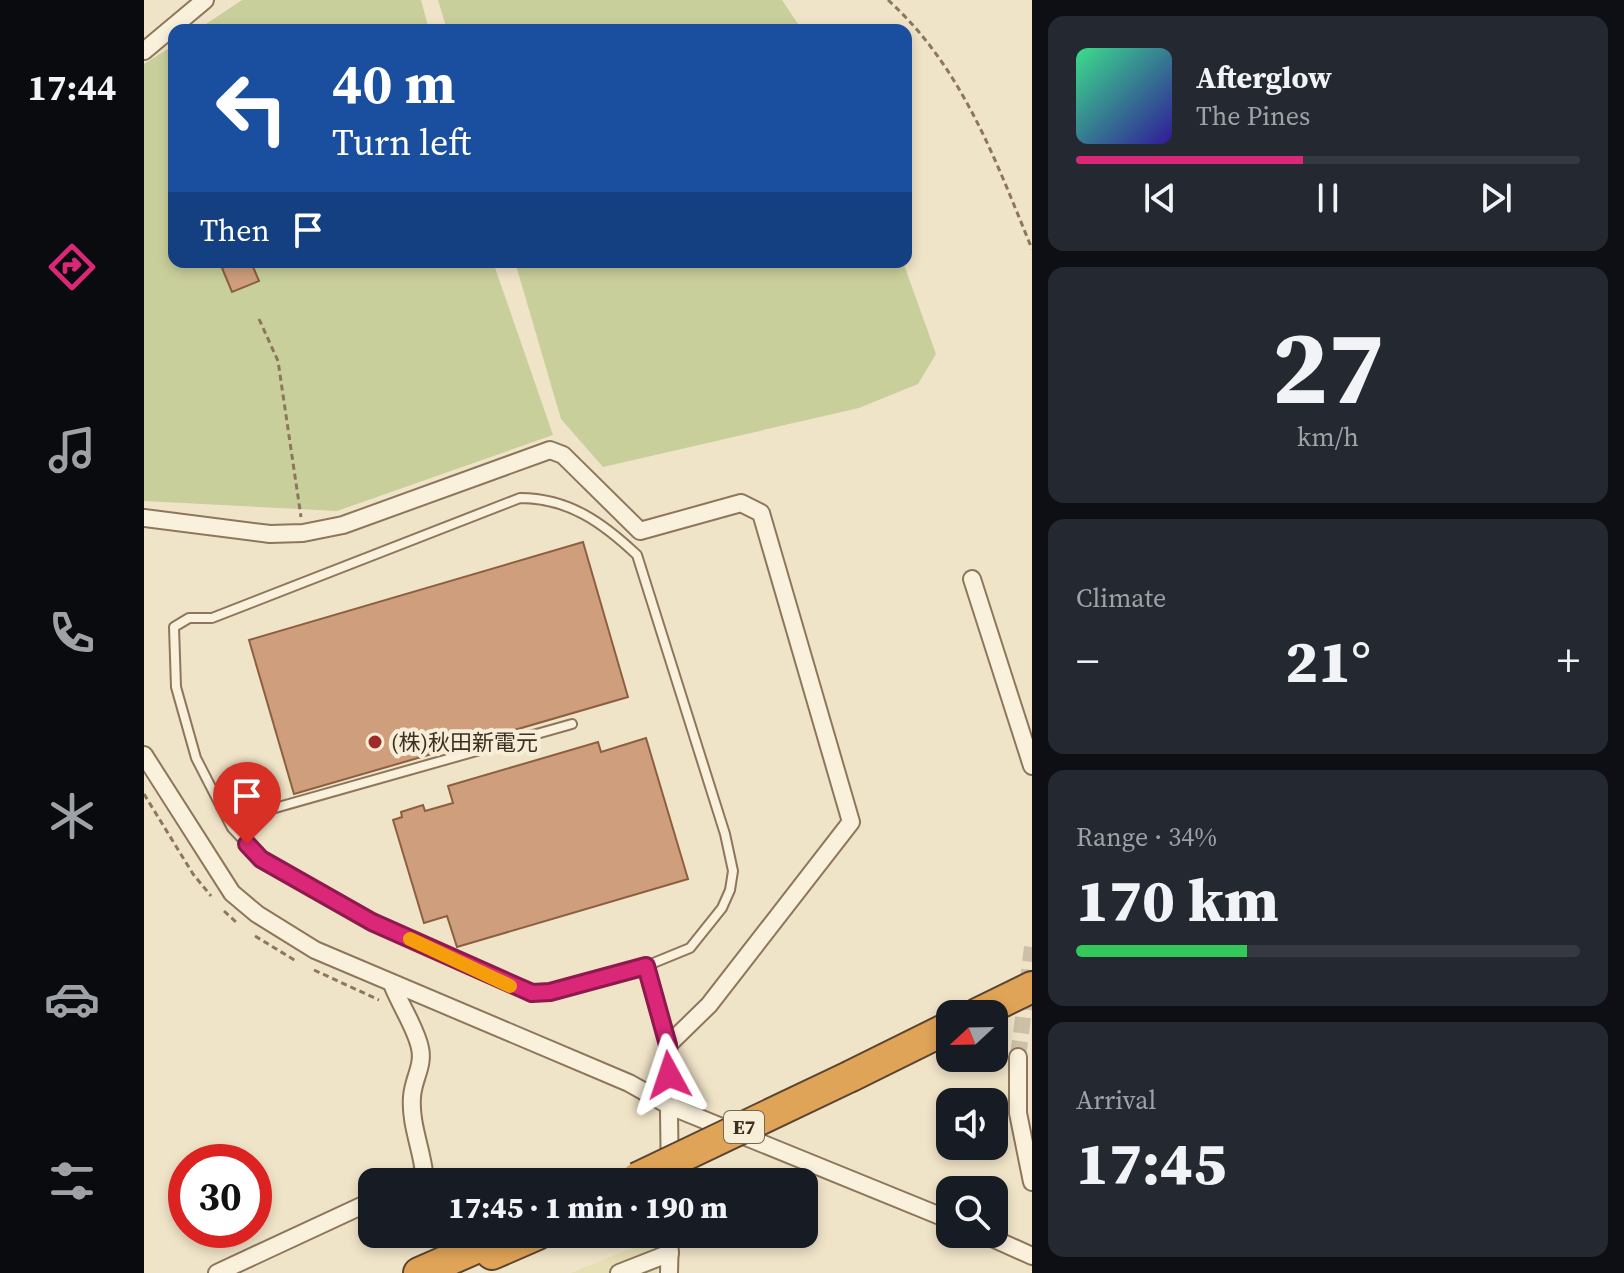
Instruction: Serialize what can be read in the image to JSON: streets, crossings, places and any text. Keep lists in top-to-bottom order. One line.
{"streets":{"highway":["E7"]},"places":["(株)秋田新電元"],"north":"left","page":{"tabs":"17:44","turn":["40 m","Turn left"],"song":["Afterglow","The Pines"],"then":"Then","tile":[["27","km/h"],"Climate",["Range · 34%","170 km"],["Arrival","17:45"]],"heat":["−","21°","+"],"limit":"30","trip":"17:45 · 1 min · 190 m"}}
